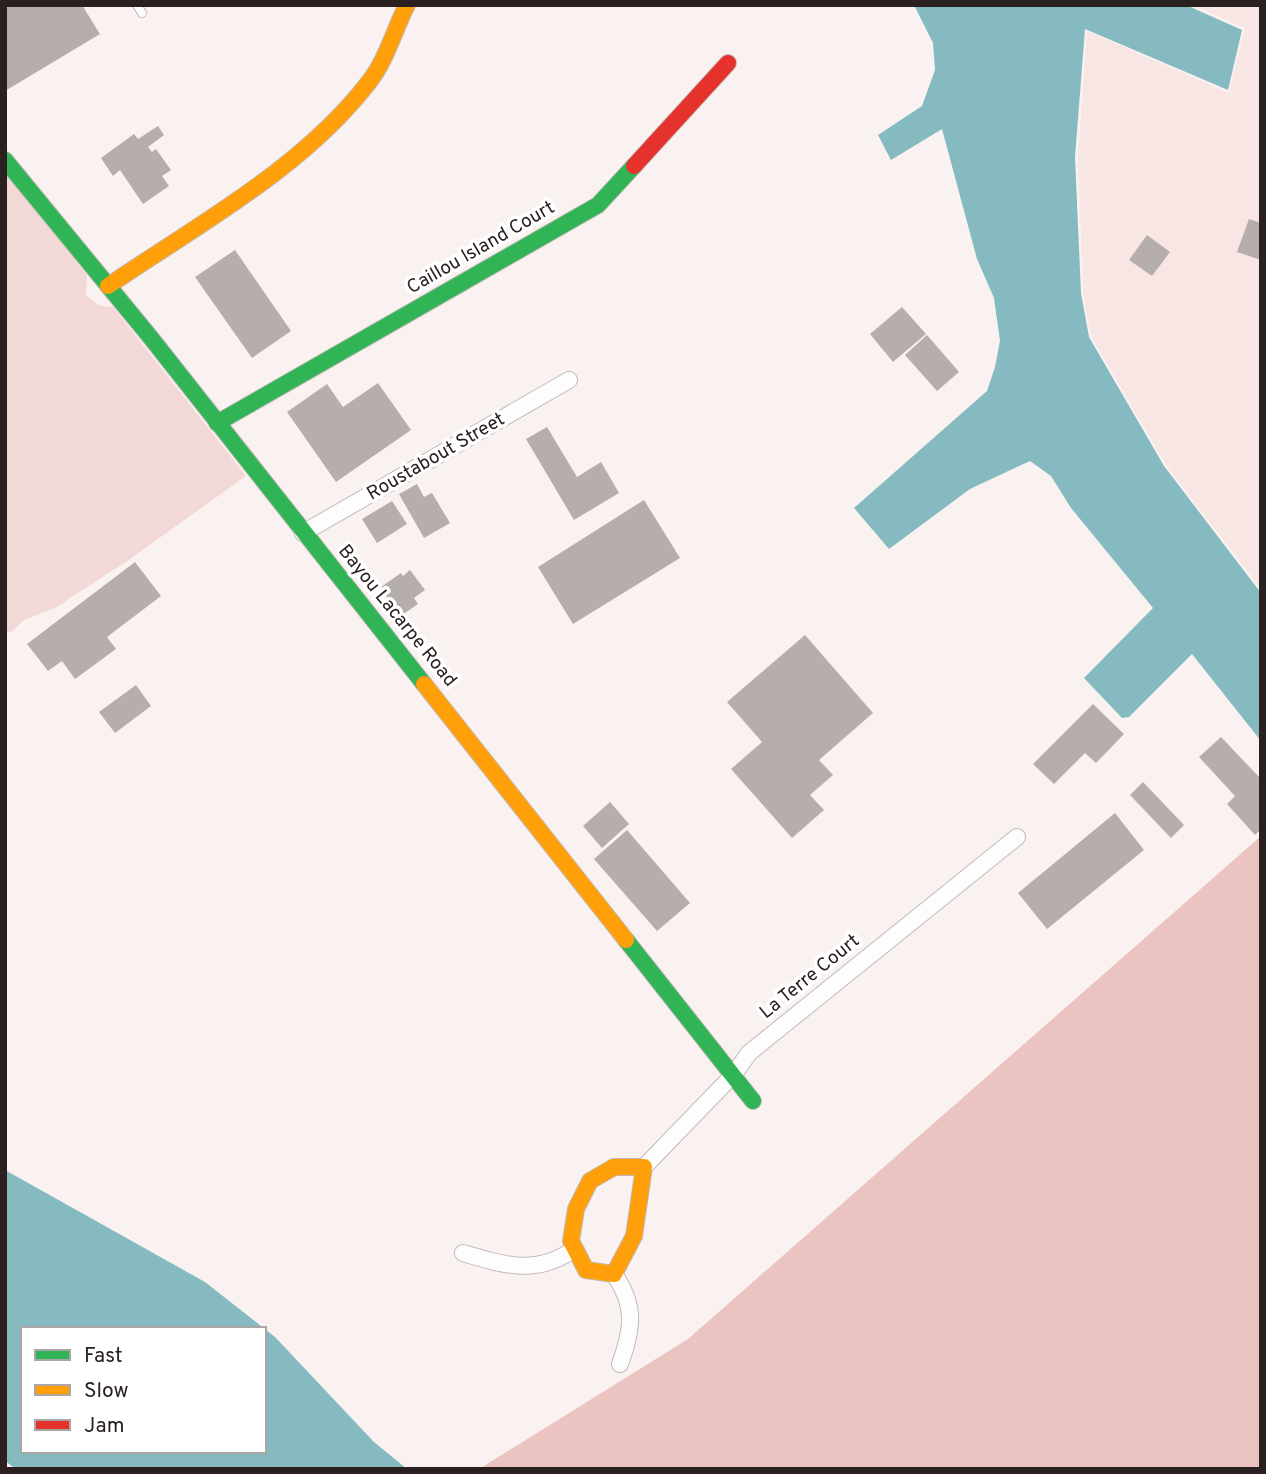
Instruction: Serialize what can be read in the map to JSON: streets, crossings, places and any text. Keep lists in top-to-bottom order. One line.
{"streets":{"street":["Caillou Island Court","Roustabout Street","Bayou Lacarpe Road","La Terre Court"]},"crossings":[["Caillou Island Court","Bayou Lacarpe Road"],["Roustabout Street","Bayou Lacarpe Road"],["Bayou Lacarpe Road","La Terre Court"]],"legend":["Fast","Slow","Jam"]}
